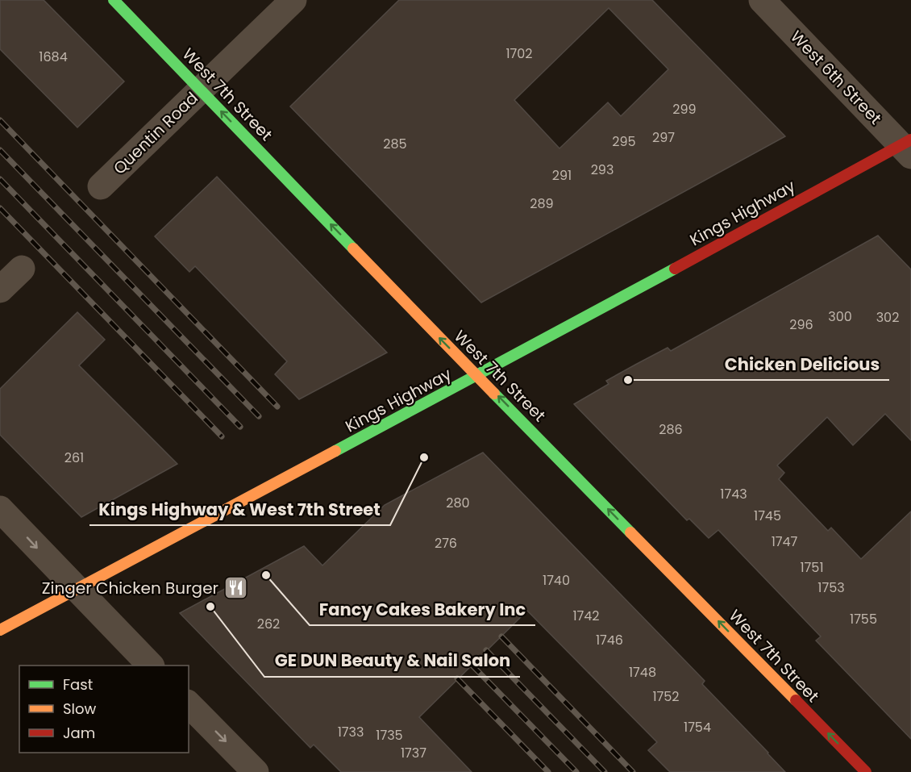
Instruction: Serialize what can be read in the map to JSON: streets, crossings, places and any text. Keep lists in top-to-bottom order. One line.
{"streets":{"street":["West 6th Street","West 7th Street","Quentin Road","Kings Highway"]},"crossings":[["West 6th Street","Kings Highway"],["West 7th Street","Quentin Road"],["West 7th Street","Kings Highway"]],"one_way":["West 7th Street"],"places":{"other":["Chicken Delicious","Kings Highway & West 7th Street","Fancy Cakes Bakery Inc","GE DUN Beauty & Nail Salon"],"restaurant":["Zinger Chicken Burger"]},"house_numbers":["1702","1684","299","297","295","285","293","291","289","300","302","296","286","261","1743","280","1745","1747","276","1751","1740","1753","1742","1755","262","1746","1748","1752","1754","1733","1735","1737"],"legend":["Fast","Slow","Jam"]}
